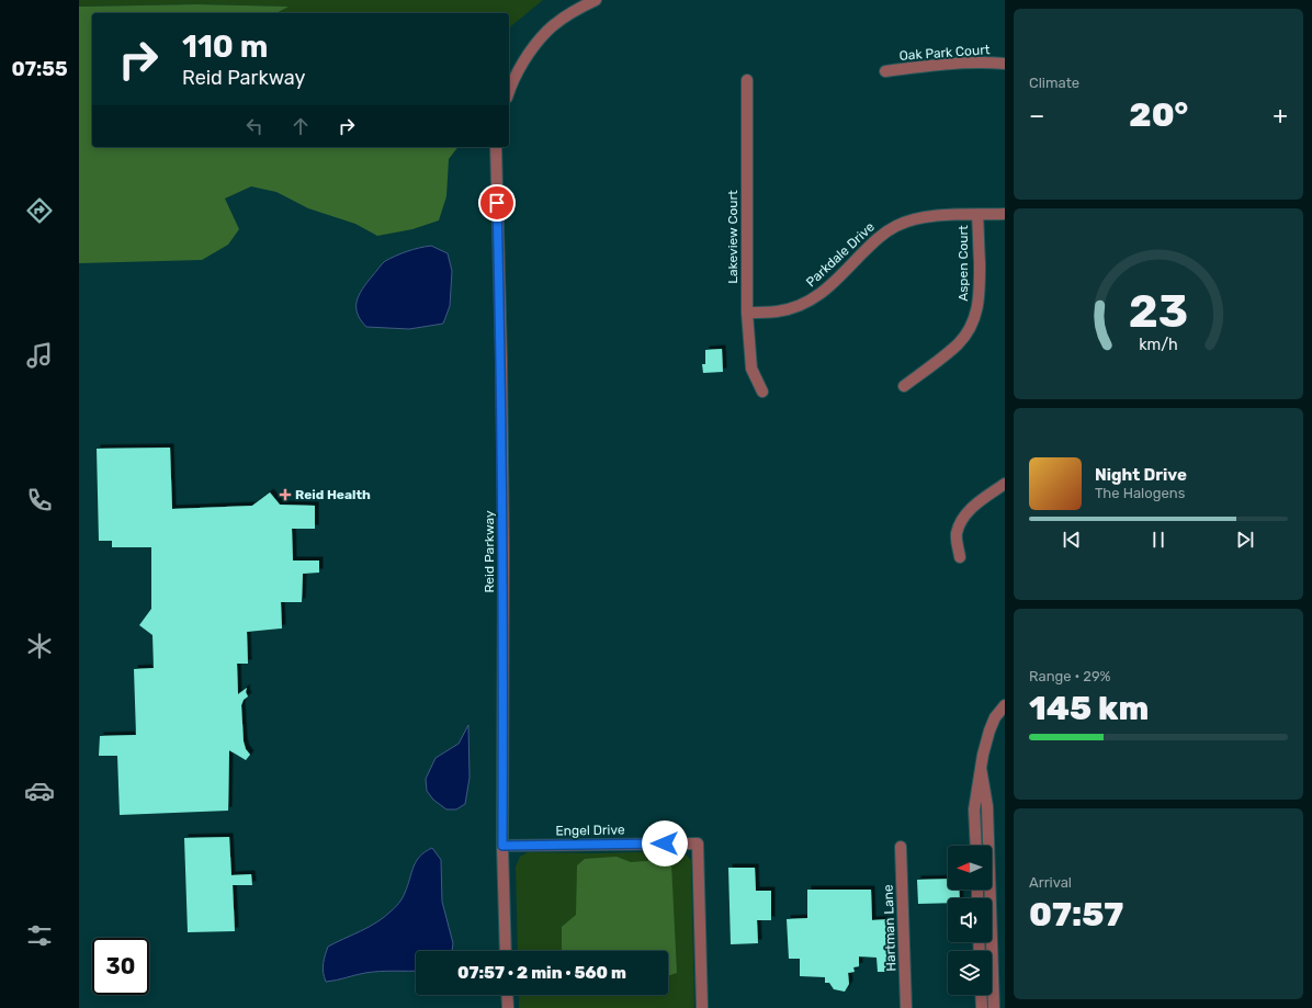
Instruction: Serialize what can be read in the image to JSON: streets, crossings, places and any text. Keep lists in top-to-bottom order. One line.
{"streets":{"street":["Oak Park Court","Lakeview Court","Parkdale Drive","Aspen Court","Reid Parkway","Engel Drive","Hartman Lane"]},"crossings":[["Lakeview Court","Parkdale Drive"],["Parkdale Drive","Aspen Court"],["Reid Parkway","Engel Drive"]],"places":{"health":["Reid Health"]},"north":"left","page":{"tabs":"07:55","tile":["Climate",["Range · 29%","145 km"],["Arrival","07:57"]],"turn":["110 m","Reid Parkway"],"heat":["−","20°","+"],"song":["Night Drive","The Halogens"],"limit":"30","trip":"07:57 · 2 min · 560 m","gauge":["23","km/h"]}}
